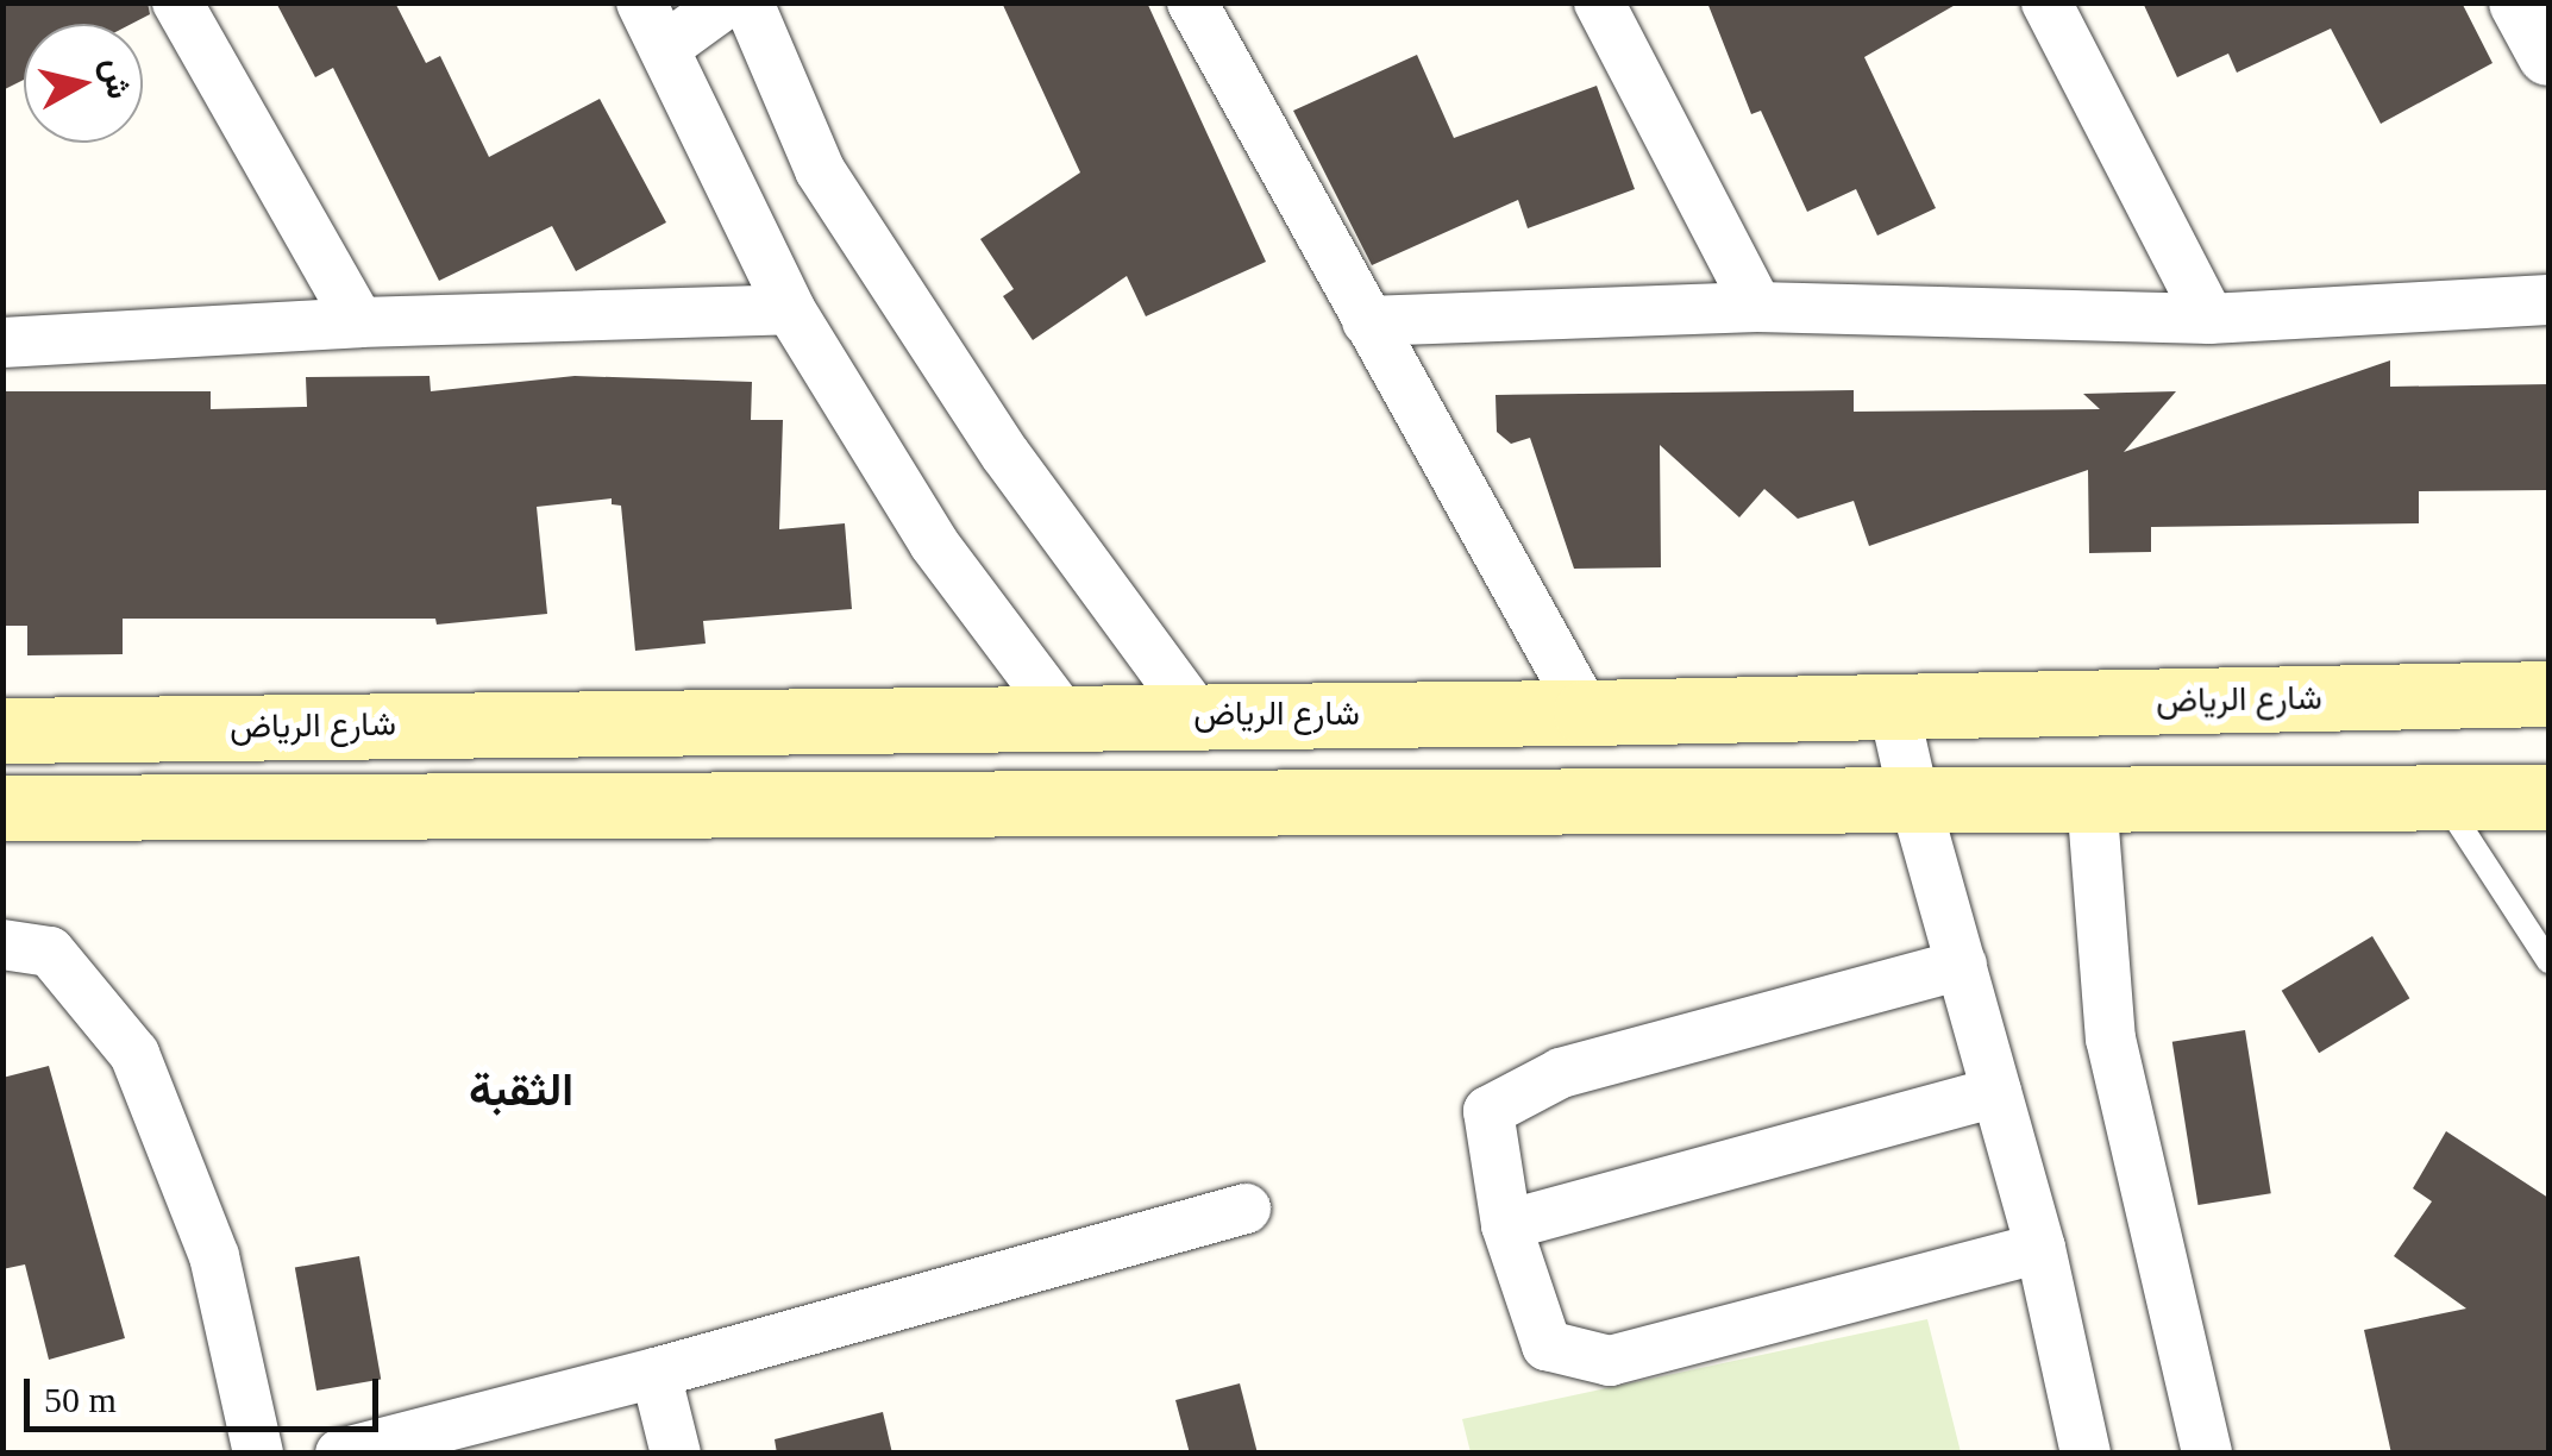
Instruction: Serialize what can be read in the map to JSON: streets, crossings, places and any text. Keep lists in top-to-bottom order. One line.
{"streets":{"main road":["شارع الرياض"]},"districts":["الثقبة"],"scale_bar":"50 m","north":"right"}
